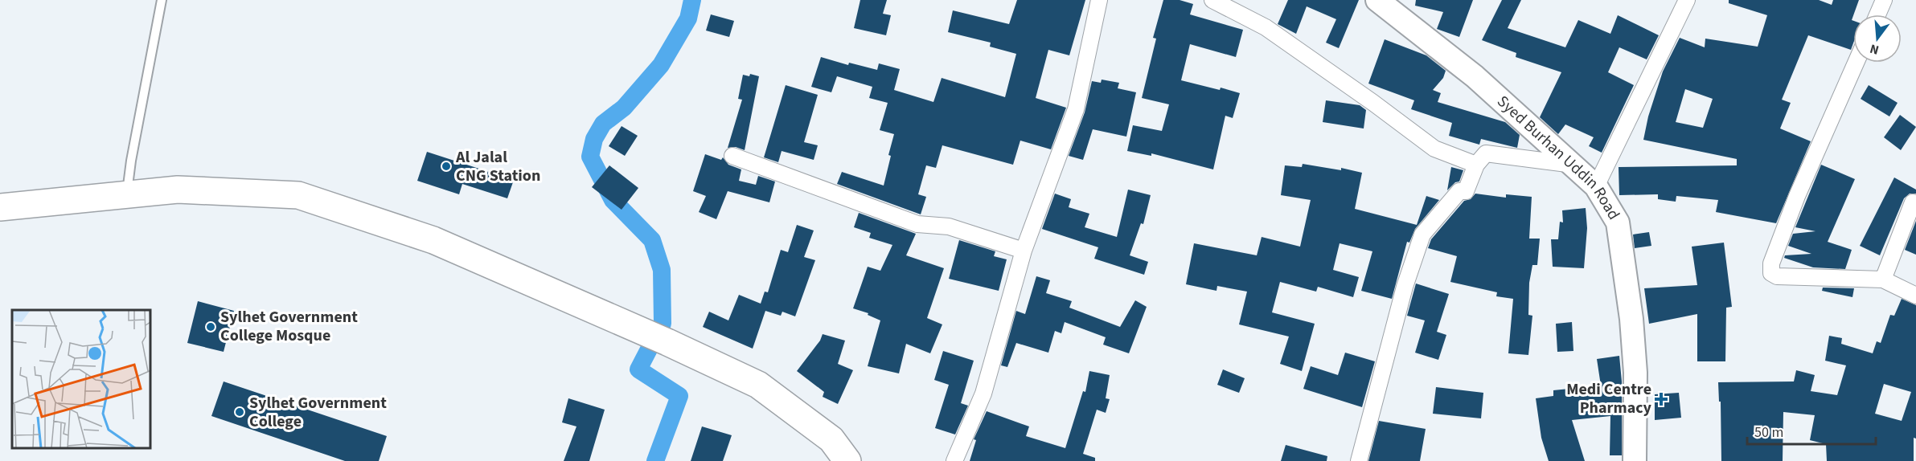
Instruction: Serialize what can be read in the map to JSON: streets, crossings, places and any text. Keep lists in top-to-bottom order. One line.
{"streets":{"street":["Syed Burhan Uddin Road"]},"places":{"other":["Al Jalal CNG Station","Sylhet Government College Mosque","Sylhet Government College"],"health":["Medi Centre Pharmacy"]},"scale_bar":"50 m","north":"bottom"}
